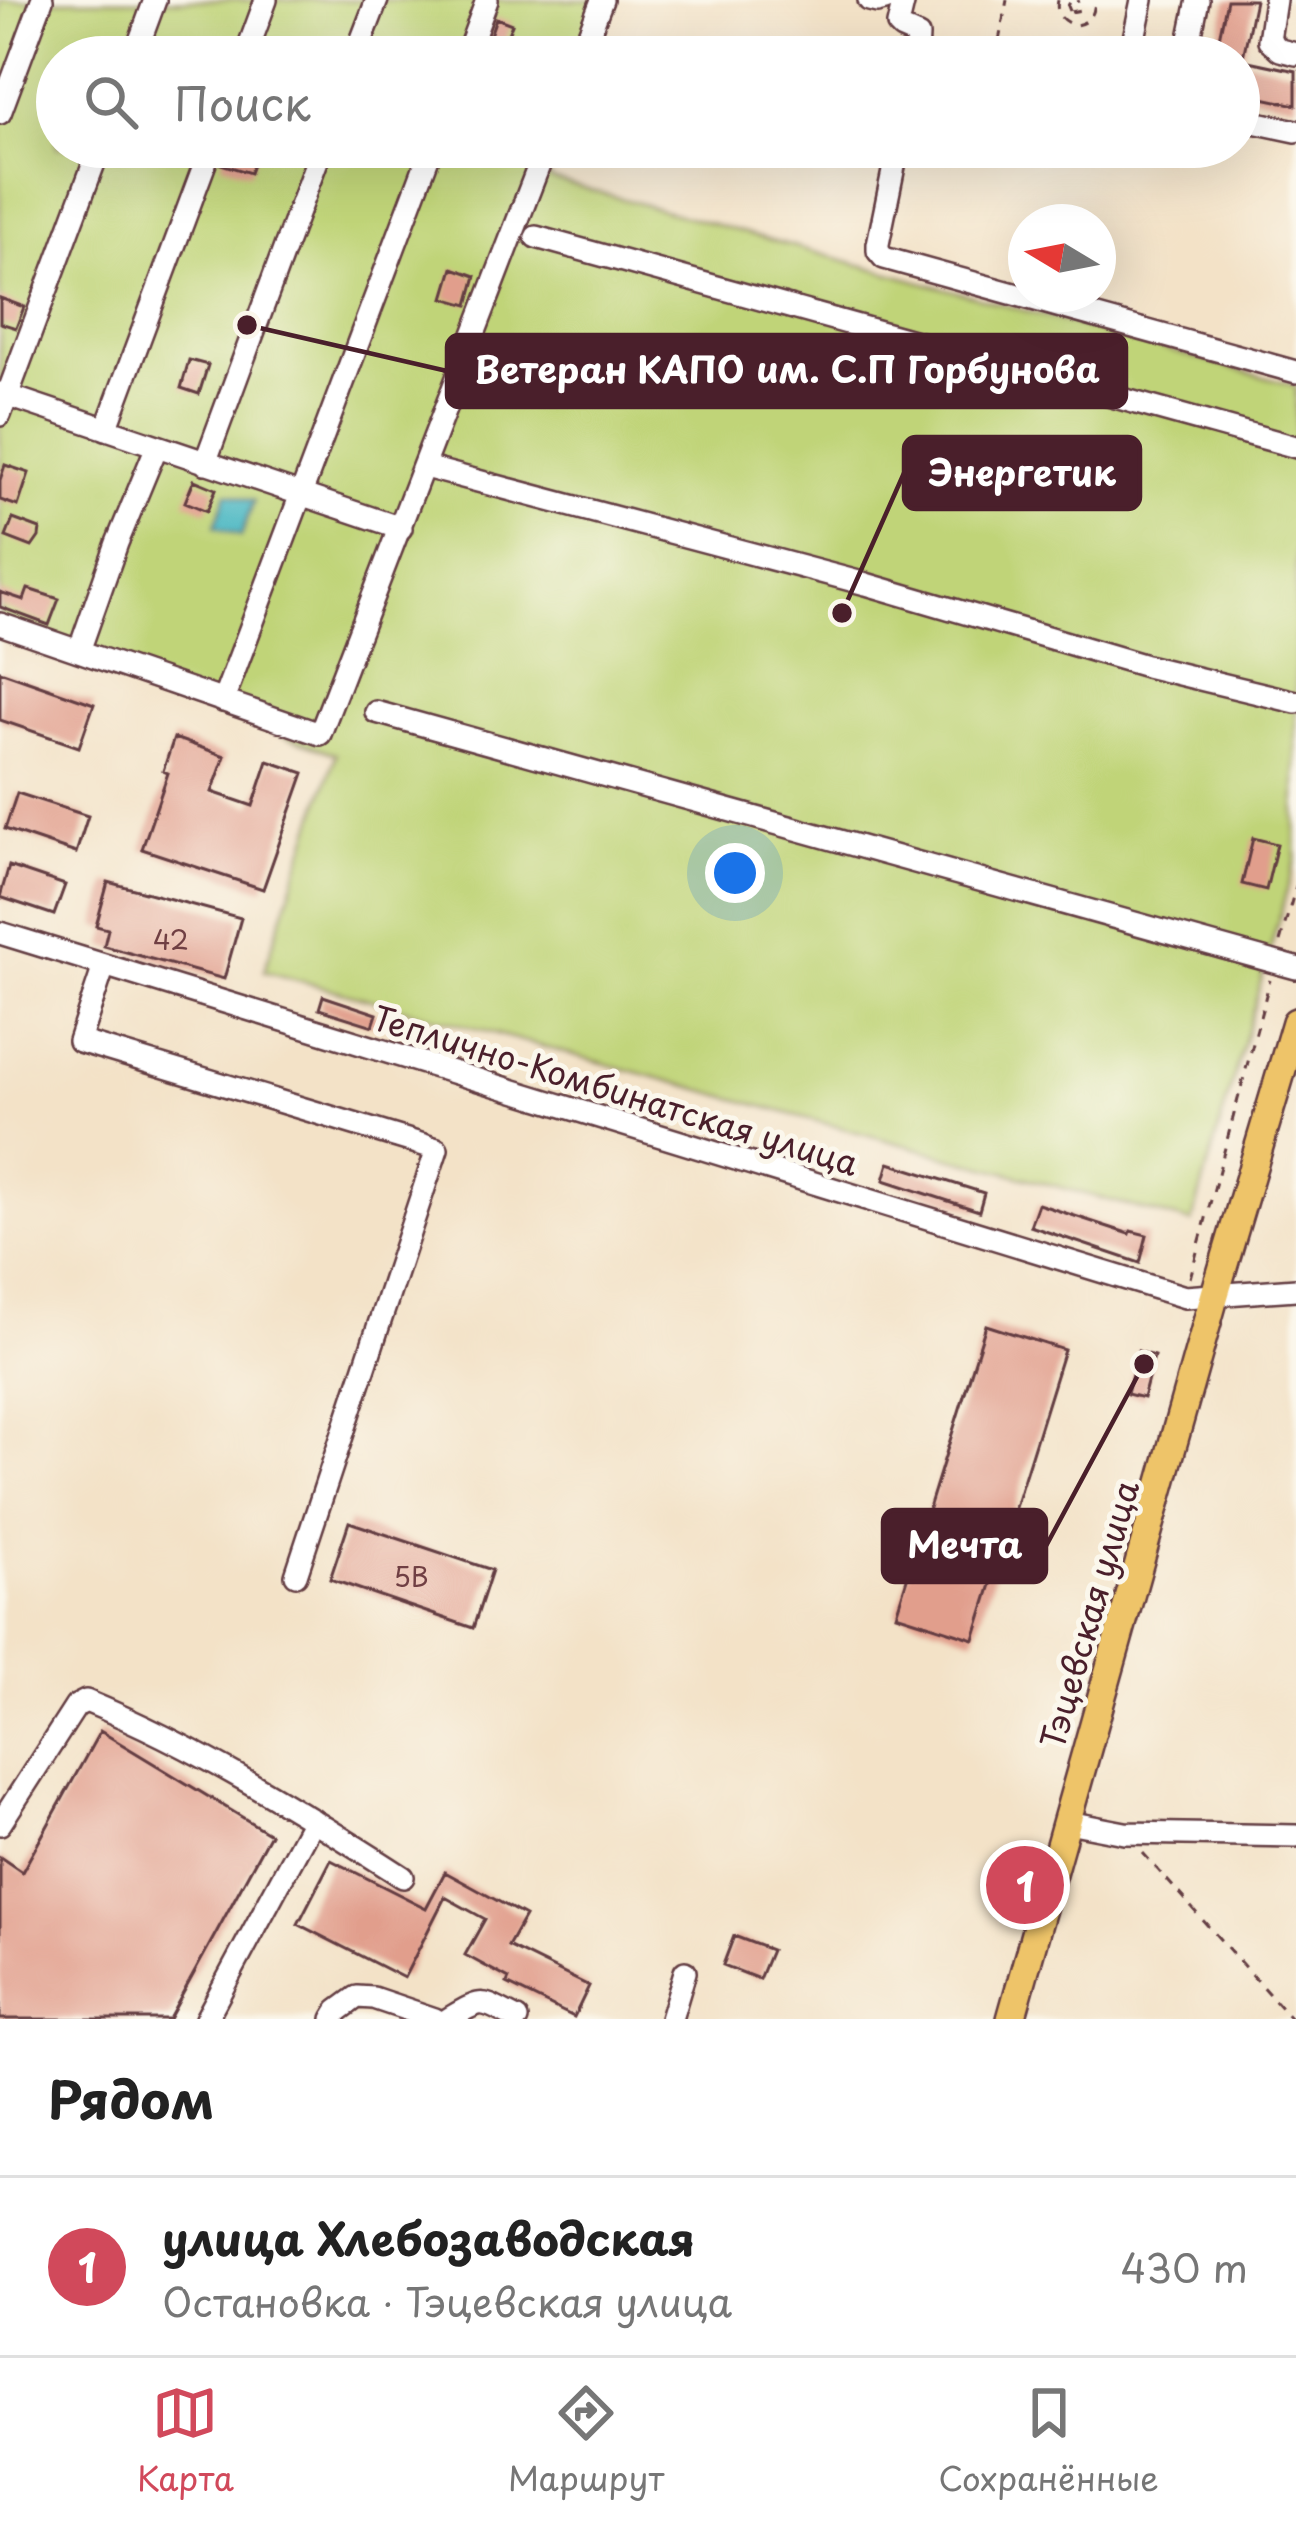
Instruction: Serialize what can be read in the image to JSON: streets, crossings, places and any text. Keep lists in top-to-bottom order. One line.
{"streets":{"main road":["Тэцевская улица"],"street":["Теплично-Комбинатская улица"]},"crossings":[["Теплично-Комбинатская улица","Тэцевская улица"]],"places":["Ветеран КАПО им. С.П Горбунова","Энергетик","Мечта"],"house_numbers":["42","5В"],"north":"left","page":{"search":"Поиск","pins":"1","heading":"Рядом","list":[{"mark":"1","name":"улица Хлебозаводская","note":"Остановка · Тэцевская улица","value":"430 m"}],"nav":["Карта","Маршрут","Сохранённые"]}}
